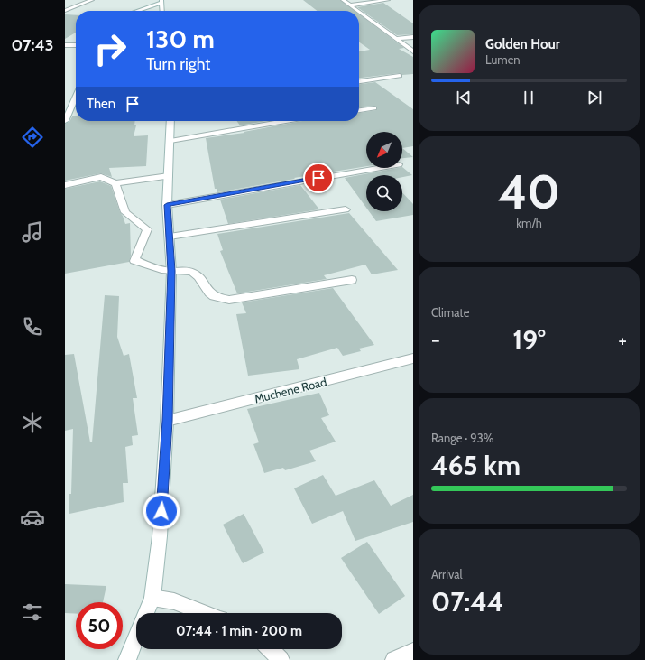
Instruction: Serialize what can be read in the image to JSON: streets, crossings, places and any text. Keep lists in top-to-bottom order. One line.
{"streets":{"street":["Muchene Road"]},"north":"bottom left","page":{"tabs":"07:43","turn":["130 m","Turn right"],"song":["Golden Hour","Lumen"],"then":"Then","tile":[["40","km/h"],"Climate",["Range · 93%","465 km"],["Arrival","07:44"]],"heat":["−","19°","+"],"limit":"50","trip":"07:44 · 1 min · 200 m"}}
